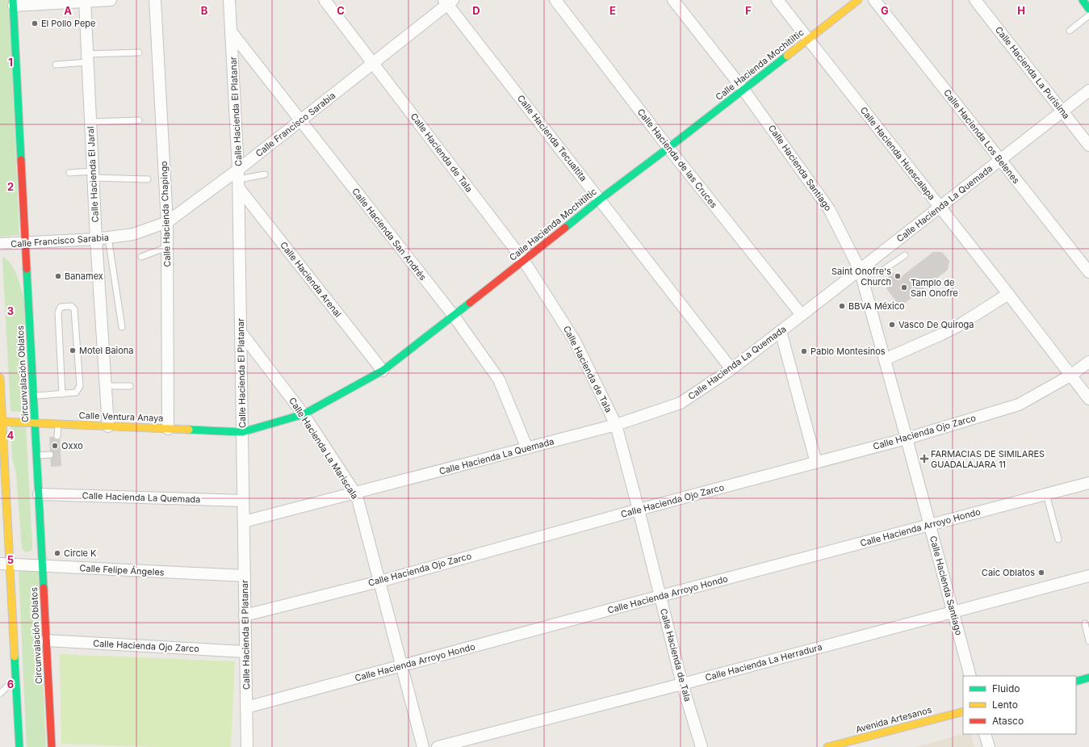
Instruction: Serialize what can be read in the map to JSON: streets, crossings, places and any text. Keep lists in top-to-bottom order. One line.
{"streets":{"main road":["Calle Hacienda Mochitiltic","Circunvalación Oblatos","Calle Ventura Anaya","Avenida Artesanos"],"street":["Calle Hacienda La Purísima","Calle Hacienda El Platanar","Calle Francisco Sarabia","Calle Hacienda Los Belenes","Calle Hacienda Tecualtita","Calle Hacienda de Tala","Calle Hacienda Huescalapa","Calle Hacienda de las Cruces","Calle Hacienda Santiago","Calle Hacienda El Jaral","Calle Hacienda La Quemada","Calle Hacienda Chapingo","Calle Hacienda San Andrés","Calle Hacienda Arenal","Calle Hacienda Ojo Zarco","Calle Hacienda La Mariscala","Calle Hacienda Arroyo Hondo","Calle Felipe Ángeles","Calle Hacienda La Herradura"]},"crossings":[["Calle Hacienda Mochitiltic","Calle Hacienda El Platanar"],["Calle Hacienda Mochitiltic","Calle Hacienda Tecualtita"],["Calle Hacienda Mochitiltic","Calle Hacienda de Tala"],["Calle Hacienda Mochitiltic","Calle Hacienda Huescalapa"],["Calle Hacienda Mochitiltic","Calle Hacienda de las Cruces"],["Calle Hacienda Mochitiltic","Calle Hacienda Santiago"],["Calle Hacienda Mochitiltic","Calle Hacienda San Andrés"],["Calle Hacienda Mochitiltic","Calle Hacienda Arenal"],["Calle Hacienda Mochitiltic","Calle Ventura Anaya"],["Calle Hacienda Mochitiltic","Calle Hacienda La Mariscala"],["Calle Hacienda La Purísima","Calle Hacienda La Quemada"],["Calle Hacienda El Platanar","Calle Francisco Sarabia"],["Calle Hacienda El Platanar","Calle Hacienda La Quemada"],["Calle Hacienda El Platanar","Calle Hacienda San Andrés"],["Calle Hacienda El Platanar","Calle Hacienda Arenal"],["Calle Hacienda El Platanar","Calle Ventura Anaya"],["Calle Hacienda El Platanar","Calle Hacienda Ojo Zarco"],["Calle Hacienda El Platanar","Calle Hacienda La Mariscala"],["Calle Hacienda El Platanar","Calle Hacienda Arroyo Hondo"],["Calle Hacienda El Platanar","Calle Felipe Ángeles"],["Calle Francisco Sarabia","Calle Hacienda Tecualtita"],["Calle Francisco Sarabia","Calle Hacienda de Tala"],["Calle Francisco Sarabia","Calle Hacienda El Jaral"],["Calle Francisco Sarabia","Calle Hacienda Chapingo"],["Calle Francisco Sarabia","Calle Hacienda San Andrés"],["Calle Francisco Sarabia","Calle Hacienda Arenal"],["Calle Francisco Sarabia","Circunvalación Oblatos"],["Calle Hacienda Los Belenes","Calle Hacienda La Quemada"],["Calle Hacienda Tecualtita","Calle Hacienda La Quemada"],["Calle Hacienda de Tala","Calle Hacienda La Quemada"],["Calle Hacienda de Tala","Calle Hacienda Ojo Zarco"],["Calle Hacienda de Tala","Calle Hacienda Arroyo Hondo"],["Calle Hacienda de Tala","Calle Hacienda La Herradura"],["Calle Hacienda Huescalapa","Calle Hacienda La Quemada"],["Calle Hacienda Huescalapa","Calle Hacienda Ojo Zarco"],["Calle Hacienda de las Cruces","Calle Hacienda La Quemada"],["Calle Hacienda Santiago","Calle Hacienda La Quemada"],["Calle Hacienda Santiago","Calle Hacienda Ojo Zarco"],["Calle Hacienda Santiago","Calle Hacienda Arroyo Hondo"],["Calle Hacienda Santiago","Calle Hacienda La Herradura"],["Calle Hacienda El Jaral","Calle Ventura Anaya"],["Calle Hacienda La Quemada","Calle Hacienda San Andrés"],["Calle Hacienda La Quemada","Circunvalación Oblatos"],["Calle Hacienda La Quemada","Calle Hacienda La Mariscala"],["Calle Hacienda Chapingo","Calle Ventura Anaya"],["Circunvalación Oblatos","Calle Ventura Anaya"],["Circunvalación Oblatos","Calle Hacienda Ojo Zarco"],["Circunvalación Oblatos","Calle Felipe Ángeles"],["Calle Hacienda Ojo Zarco","Calle Hacienda La Mariscala"],["Calle Hacienda La Mariscala","Calle Hacienda Arroyo Hondo"]],"places":{"other":["El Pollo Pepe","Banamex","Saint Onofre's Church","Tamplo de San Onofre","BBVA México","Vasco De Quiroga","Motel Baiona","Pablo Montesinos","Oxxo","Circle K","Caic Oblatos"],"health":["FARMACIAS DE SIMILARES GUADALAJARA 11"]},"legend":["Fluido","Lento","Atasco"],"grid":{"columns":["A","B","C","D","E","F","G","H"],"rows":["1","2","3","4","5","6"]}}
